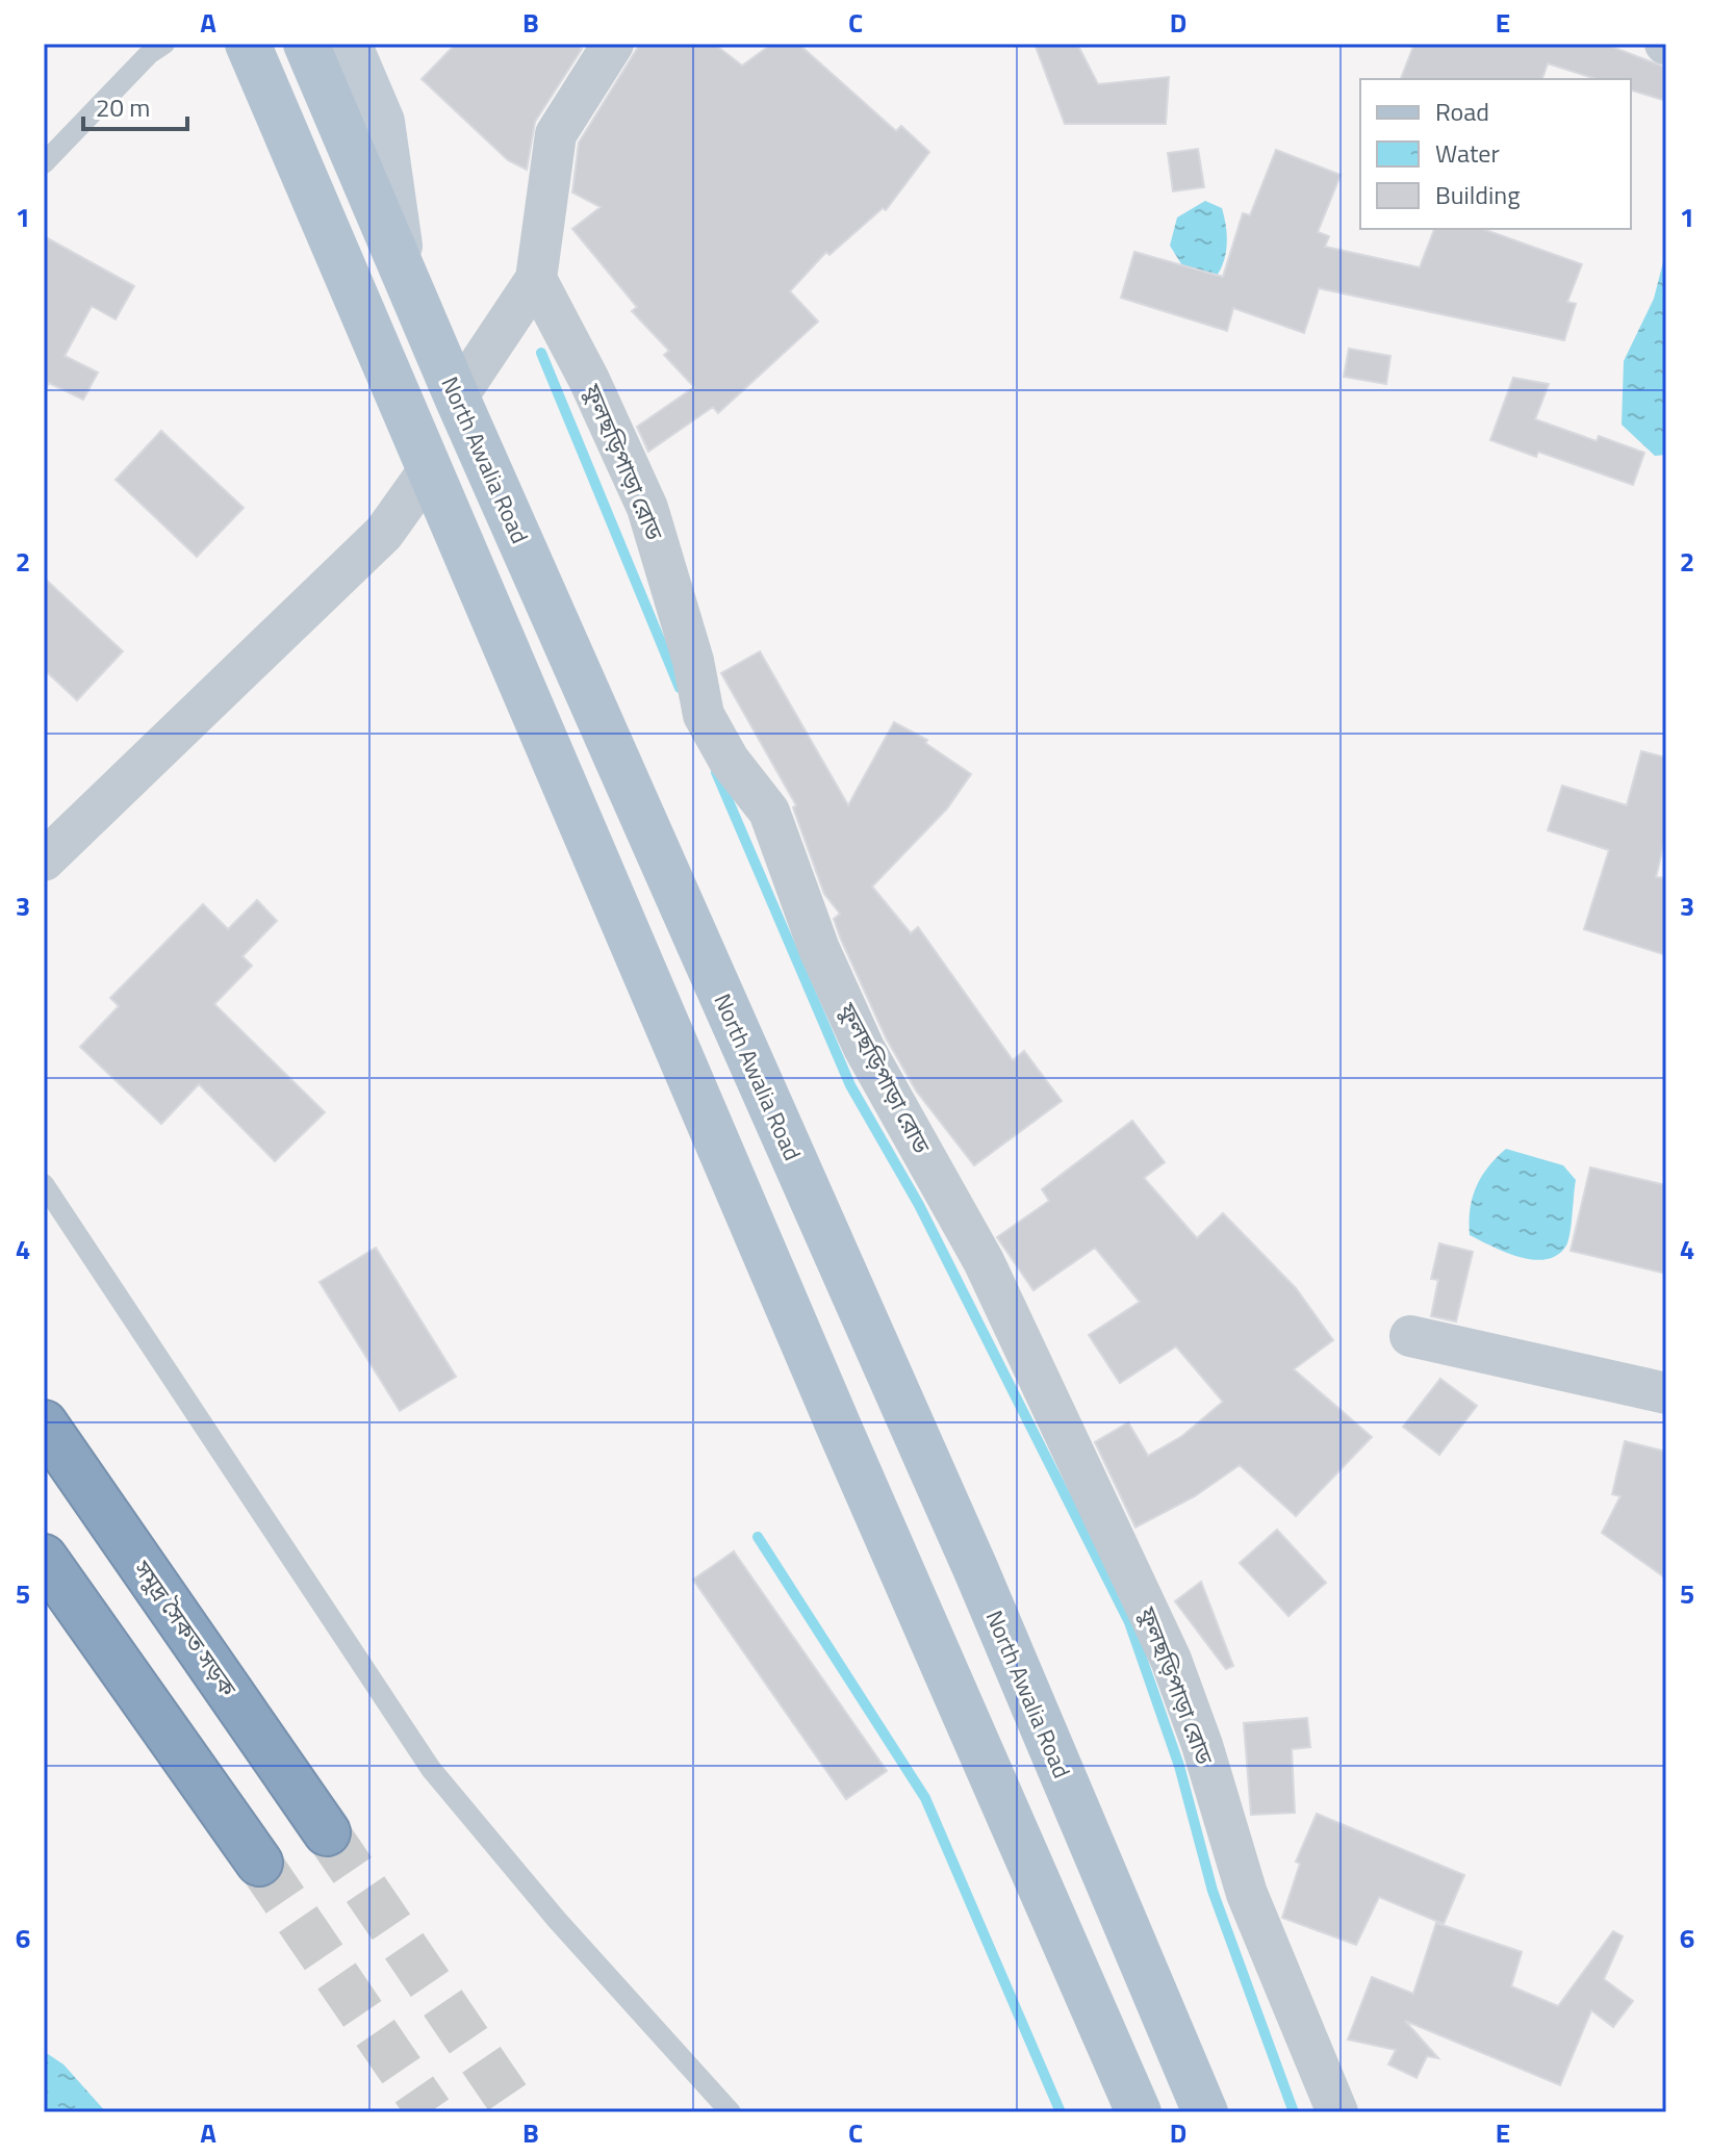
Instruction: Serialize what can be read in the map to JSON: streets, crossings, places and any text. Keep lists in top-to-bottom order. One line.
{"streets":{"highway":["সমুদ্র সৈকত সড়ক"],"main road":["North Awalia Road"],"street":["ফুলছড়িপাড়া রোড"]},"legend":["Road","Water","Building"],"scale_bar":"20 m","grid":{"columns":["A","B","C","D","E"],"rows":["1","2","3","4","5","6"]}}
